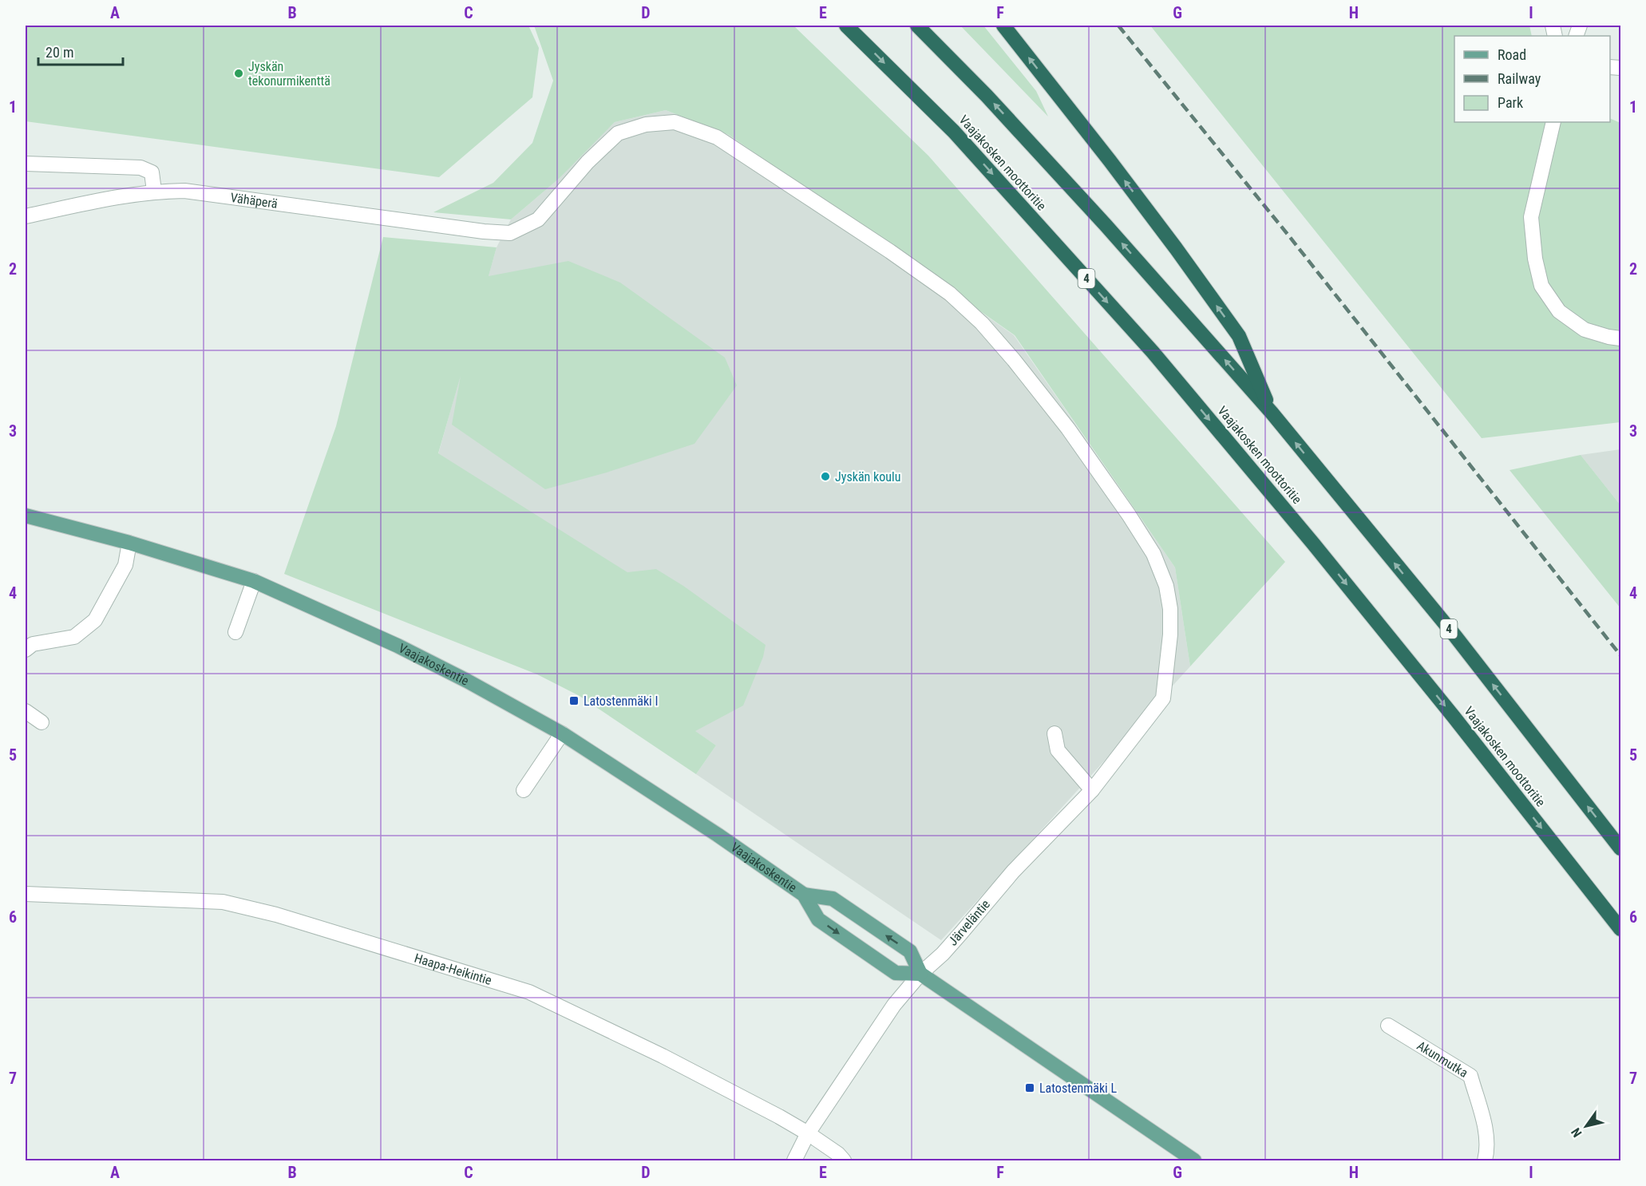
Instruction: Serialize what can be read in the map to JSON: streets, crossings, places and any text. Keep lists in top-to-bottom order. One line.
{"streets":{"highway":["Vaajakosken moottoritie","4"],"main road":["Vaajakoskentie"],"street":["Vähäperä","Järveläntie","Haapa-Heikintie","Akunmutka"]},"crossings":[["Vähäperä","Järveläntie"],["Vaajakoskentie","Järveläntie"],["Järveläntie","Haapa-Heikintie"]],"places":{"other":["Jyskän tekonurmikenttä","Jyskän koulu"],"transit":["Latostenmäki I","Latostenmäki L"]},"legend":["Road","Railway","Park"],"scale_bar":"20 m","north":"bottom left","grid":{"columns":["A","B","C","D","E","F","G","H","I"],"rows":["1","2","3","4","5","6","7"]}}
